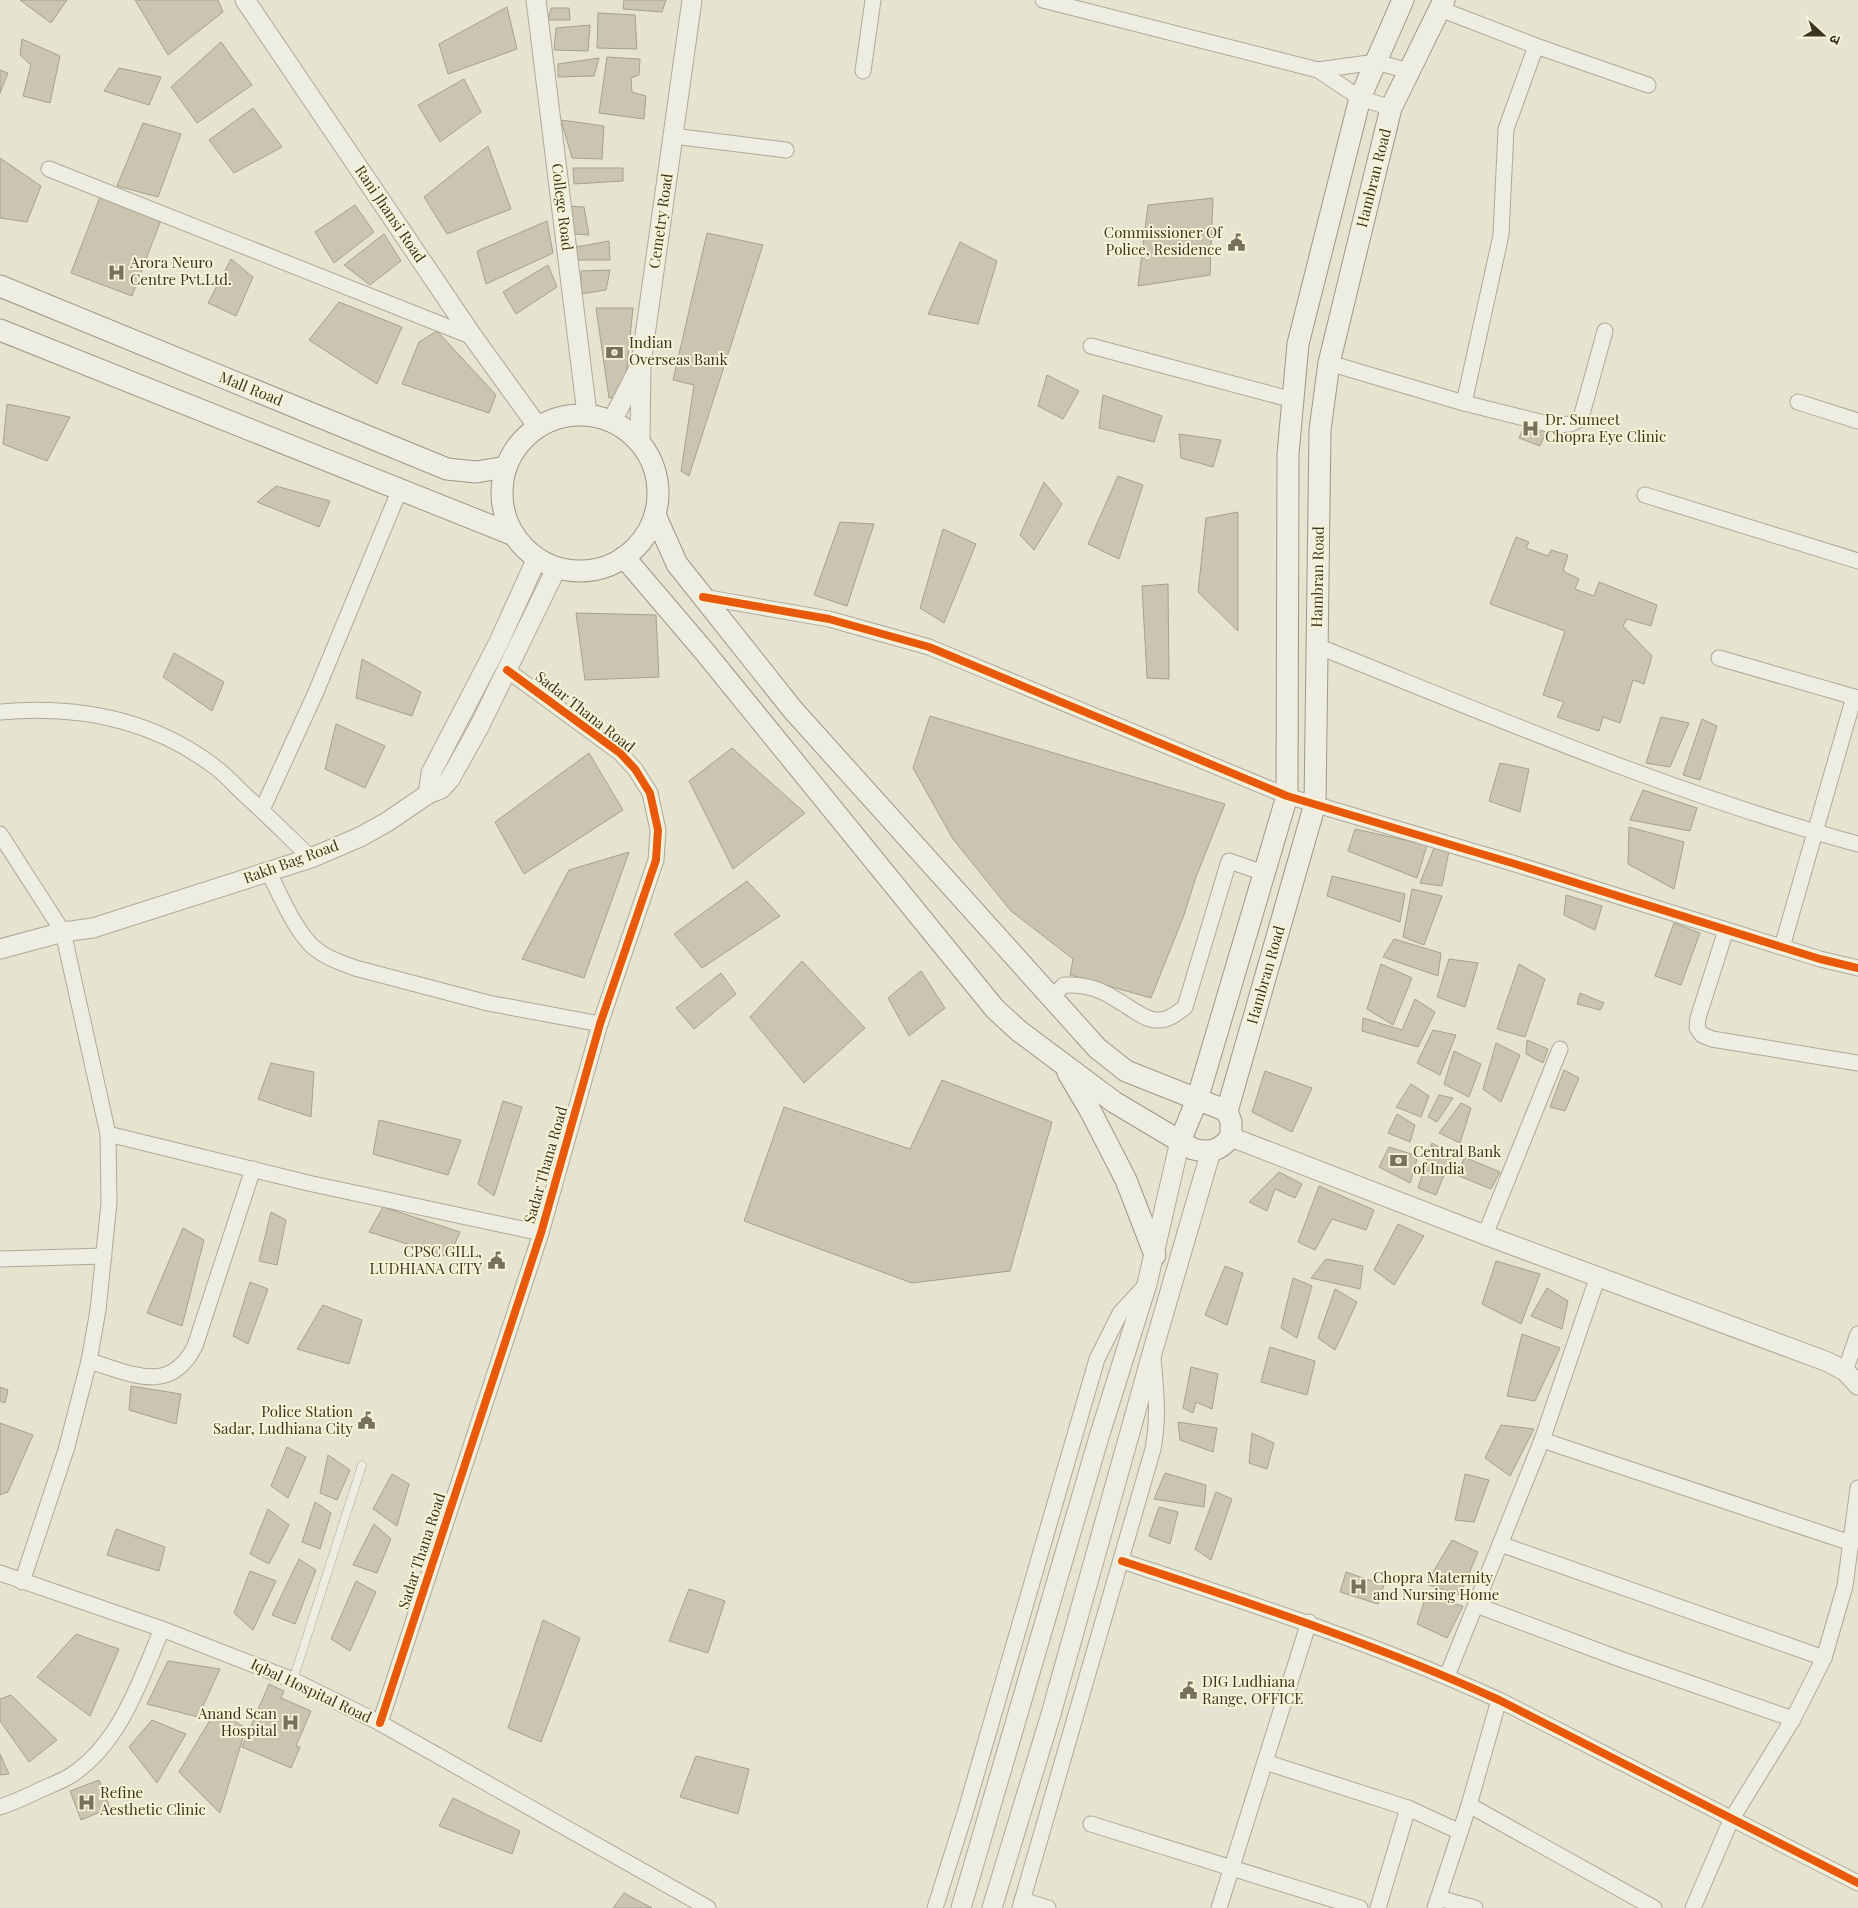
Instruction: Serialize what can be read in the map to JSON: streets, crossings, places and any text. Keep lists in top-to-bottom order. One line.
{"streets":{"main road":["Hambran Road","Mall Road"],"street":["College Road","Rani Jhansi Road","Cemetry Road","Sadar Thana Road","Rakh Bag Road","Iqbal Hospital Road"]},"crossings":[["College Road","Rani Jhansi Road"],["College Road","Cemetry Road"],["College Road","Mall Road"],["College Road","Rakh Bag Road"],["Rani Jhansi Road","Cemetry Road"],["Rani Jhansi Road","Mall Road"],["Rani Jhansi Road","Rakh Bag Road"],["Cemetry Road","Mall Road"],["Cemetry Road","Rakh Bag Road"],["Mall Road","Rakh Bag Road"],["Sadar Thana Road","Rakh Bag Road"],["Sadar Thana Road","Iqbal Hospital Road"]],"places":{"public building":["Commissioner Of Police, Residence","CPSC GILL, LUDHIANA CITY","Police Station Sadar, Ludhiana City","DIG Ludhiana Range, OFFICE"],"hospital":["Arora Neuro Centre Pvt.Ltd.","Dr. Sumeet Chopra Eye Clinic","Chopra Maternity and Nursing Home","Anand Scan Hospital","Refine Aesthetic Clinic"],"bank":["Indian Overseas Bank","Central Bank of India"]},"north":"right"}
